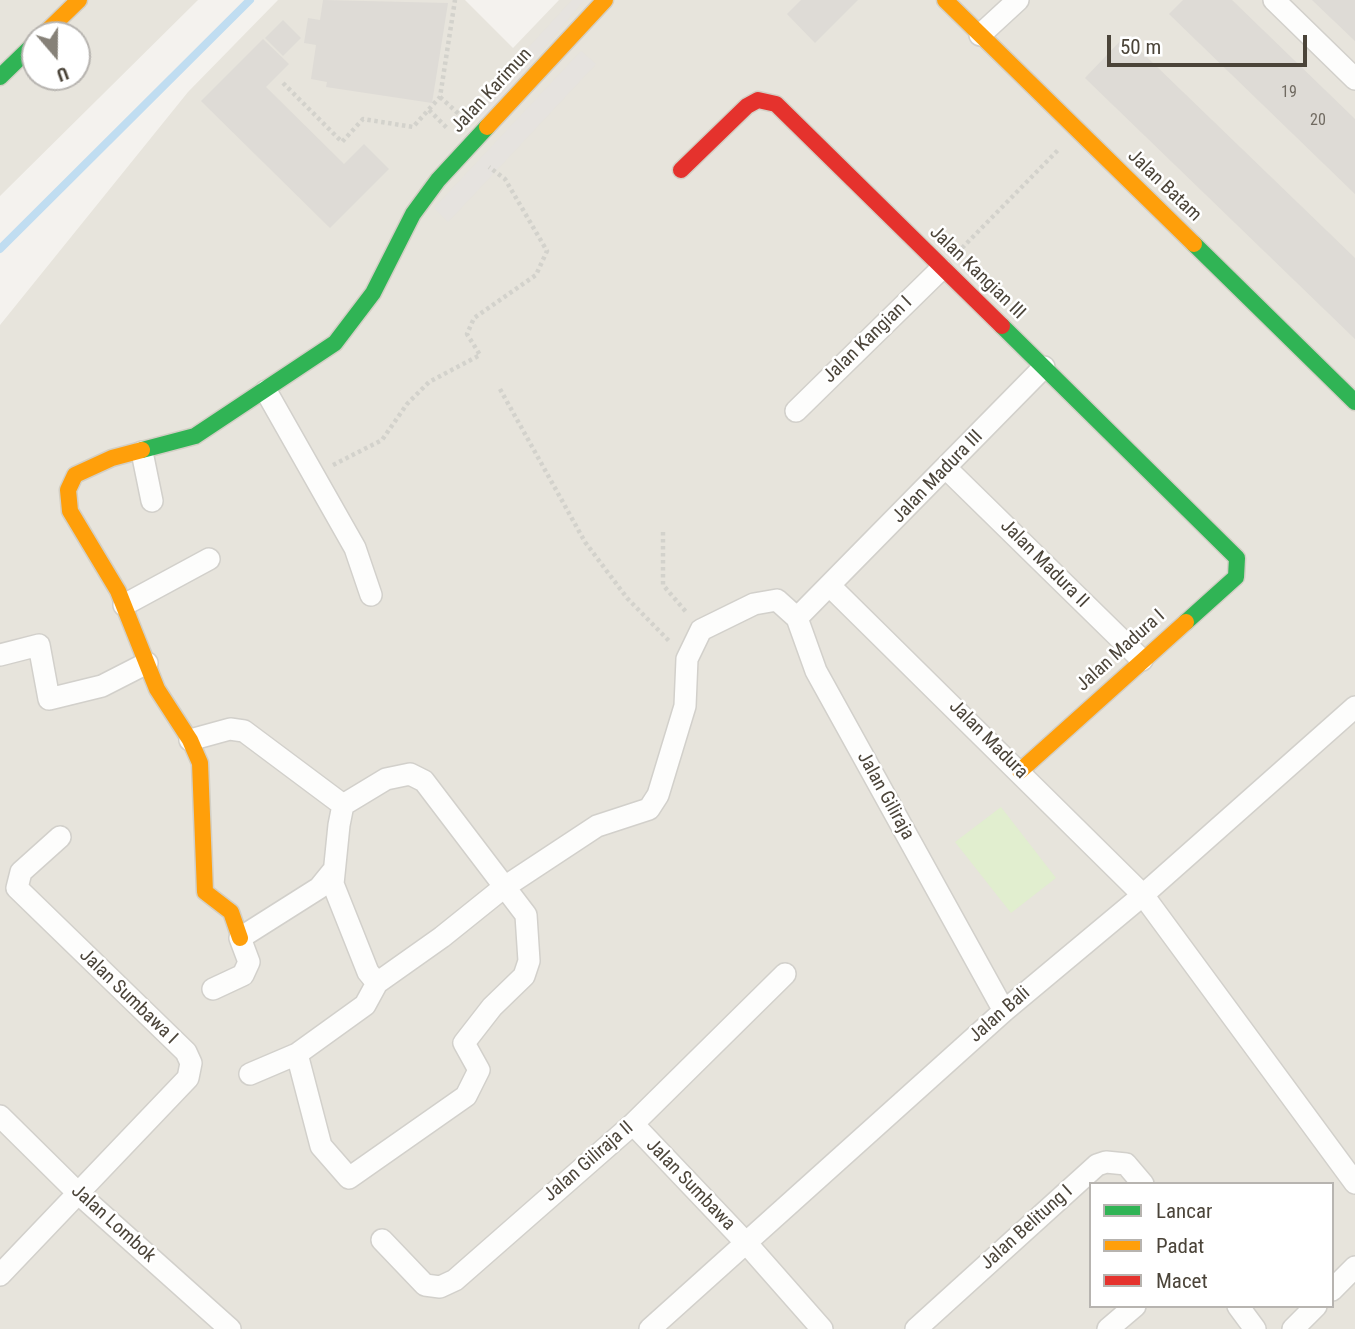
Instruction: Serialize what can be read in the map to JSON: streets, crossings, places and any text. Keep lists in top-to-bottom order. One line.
{"streets":{"main road":["Jalan Karimun","Jalan Batam","Jalan Kangian III","Jalan Madura I"],"street":["Jalan Kangian I","Jalan Madura III","Jalan Madura II","Jalan Madura","Jalan Giliraja","Jalan Sumbawa I","Jalan Bali","Jalan Giliraja II","Jalan Sumbawa","Jalan Lombok","Jalan Belitung I"]},"crossings":[["Jalan Kangian III","Jalan Kangian I"],["Jalan Kangian III","Jalan Madura III"],["Jalan Kangian III","Jalan Madura I"],["Jalan Madura III","Jalan Madura II"],["Jalan Madura III","Jalan Madura"],["Jalan Madura II","Jalan Madura I"],["Jalan Madura I","Jalan Madura"],["Jalan Madura","Jalan Bali"],["Jalan Giliraja","Jalan Bali"],["Jalan Sumbawa I","Jalan Lombok"],["Jalan Bali","Jalan Sumbawa"],["Jalan Giliraja II","Jalan Sumbawa"]],"house_numbers":["19","20"],"legend":["Lancar","Padat","Macet"],"scale_bar":"50 m","north":"bottom"}
